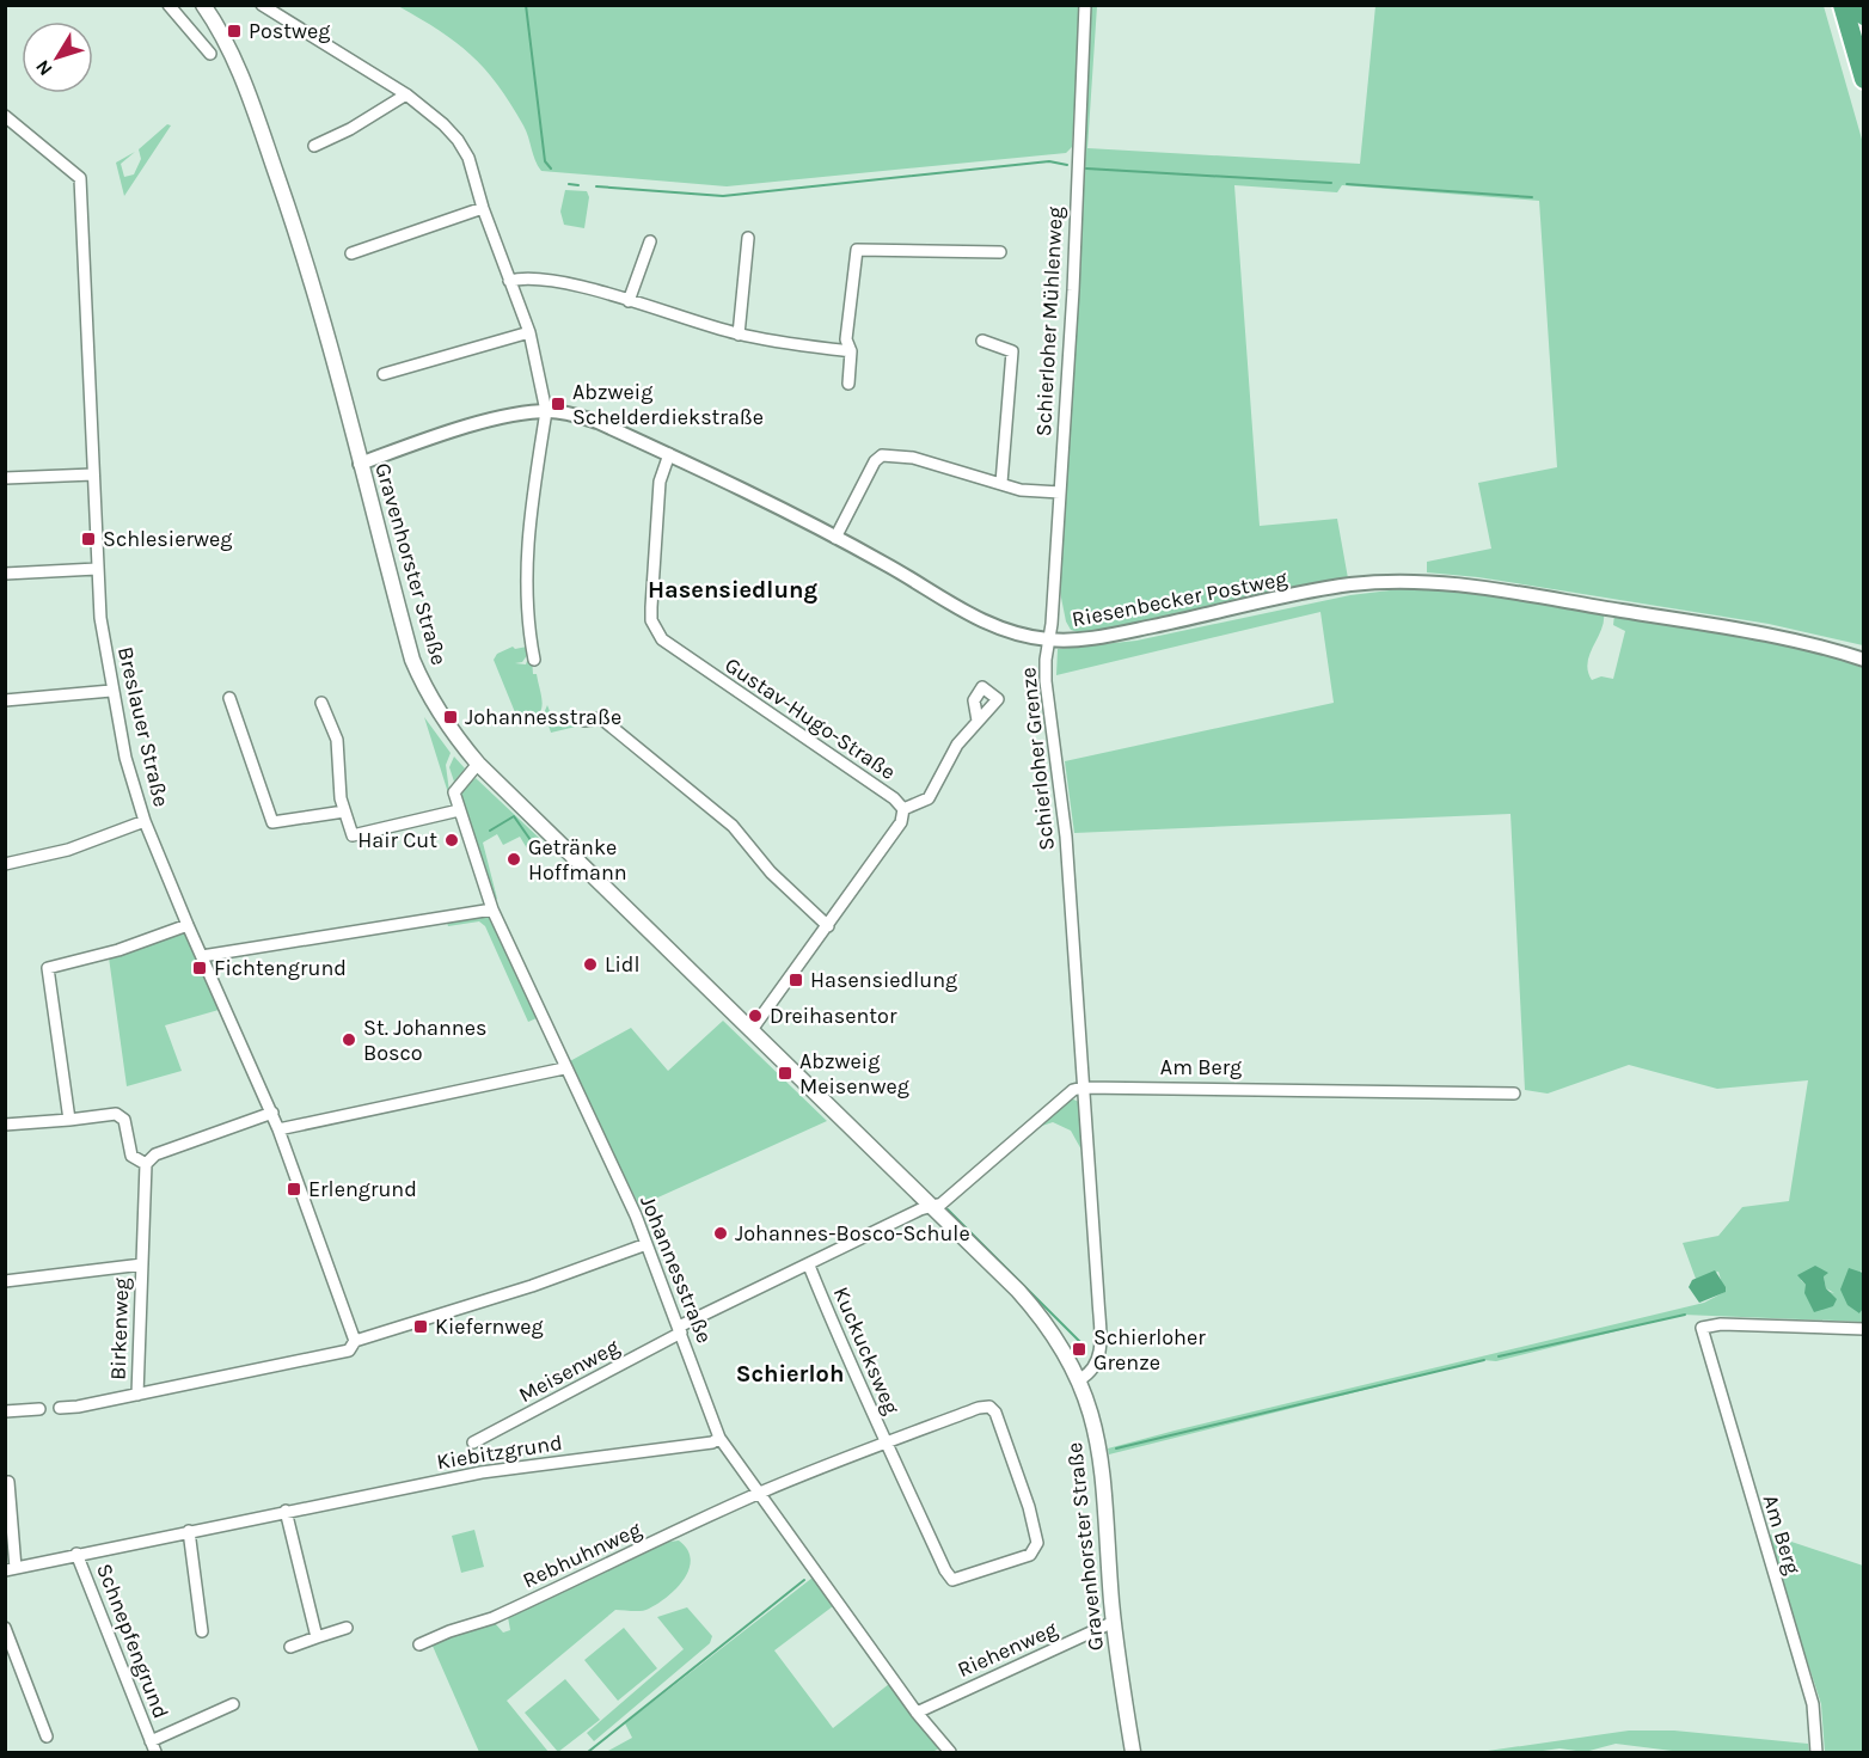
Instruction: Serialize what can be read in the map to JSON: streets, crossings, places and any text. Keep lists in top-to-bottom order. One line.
{"streets":{"main road":["Gravenhorster Straße"],"street":["Schierloher Mühlenweg","Riesenbecker Postweg","Gustav-Hugo-Straße","Breslauer Straße","Schierloher Grenze","Am Berg","Johannesstraße","Birkenweg","Kuckucksweg","Meisenweg","Kiebitzgrund","Rebhuhnweg","Schnepfengrund","Riehenweg"]},"crossings":[["Schierloher Mühlenweg","Riesenbecker Postweg"],["Schierloher Mühlenweg","Schierloher Grenze"],["Gravenhorster Straße","Riesenbecker Postweg"],["Gravenhorster Straße","Gustav-Hugo-Straße"],["Gravenhorster Straße","Schierloher Grenze"],["Gravenhorster Straße","Johannesstraße"],["Gravenhorster Straße","Meisenweg"],["Gravenhorster Straße","Riehenweg"],["Riesenbecker Postweg","Gustav-Hugo-Straße"],["Riesenbecker Postweg","Schierloher Grenze"],["Schierloher Grenze","Am Berg"],["Johannesstraße","Kuckucksweg"],["Johannesstraße","Meisenweg"],["Johannesstraße","Kiebitzgrund"],["Johannesstraße","Rebhuhnweg"],["Johannesstraße","Riehenweg"],["Kuckucksweg","Meisenweg"],["Kuckucksweg","Rebhuhnweg"],["Kiebitzgrund","Schnepfengrund"]],"districts":["Hasensiedlung","Schierloh"],"places":{"transit":["Postweg","Abzweig Schelderdiekstraße","Schlesierweg","Johannesstraße","Fichtengrund","Hasensiedlung","Abzweig Meisenweg","Erlengrund","Kiefernweg","Schierloher Grenze"],"other":["Hair Cut","Getränke Hoffmann","Lidl","Dreihasentor","St. Johannes Bosco","Johannes-Bosco-Schule"]},"north":"bottom left"}
